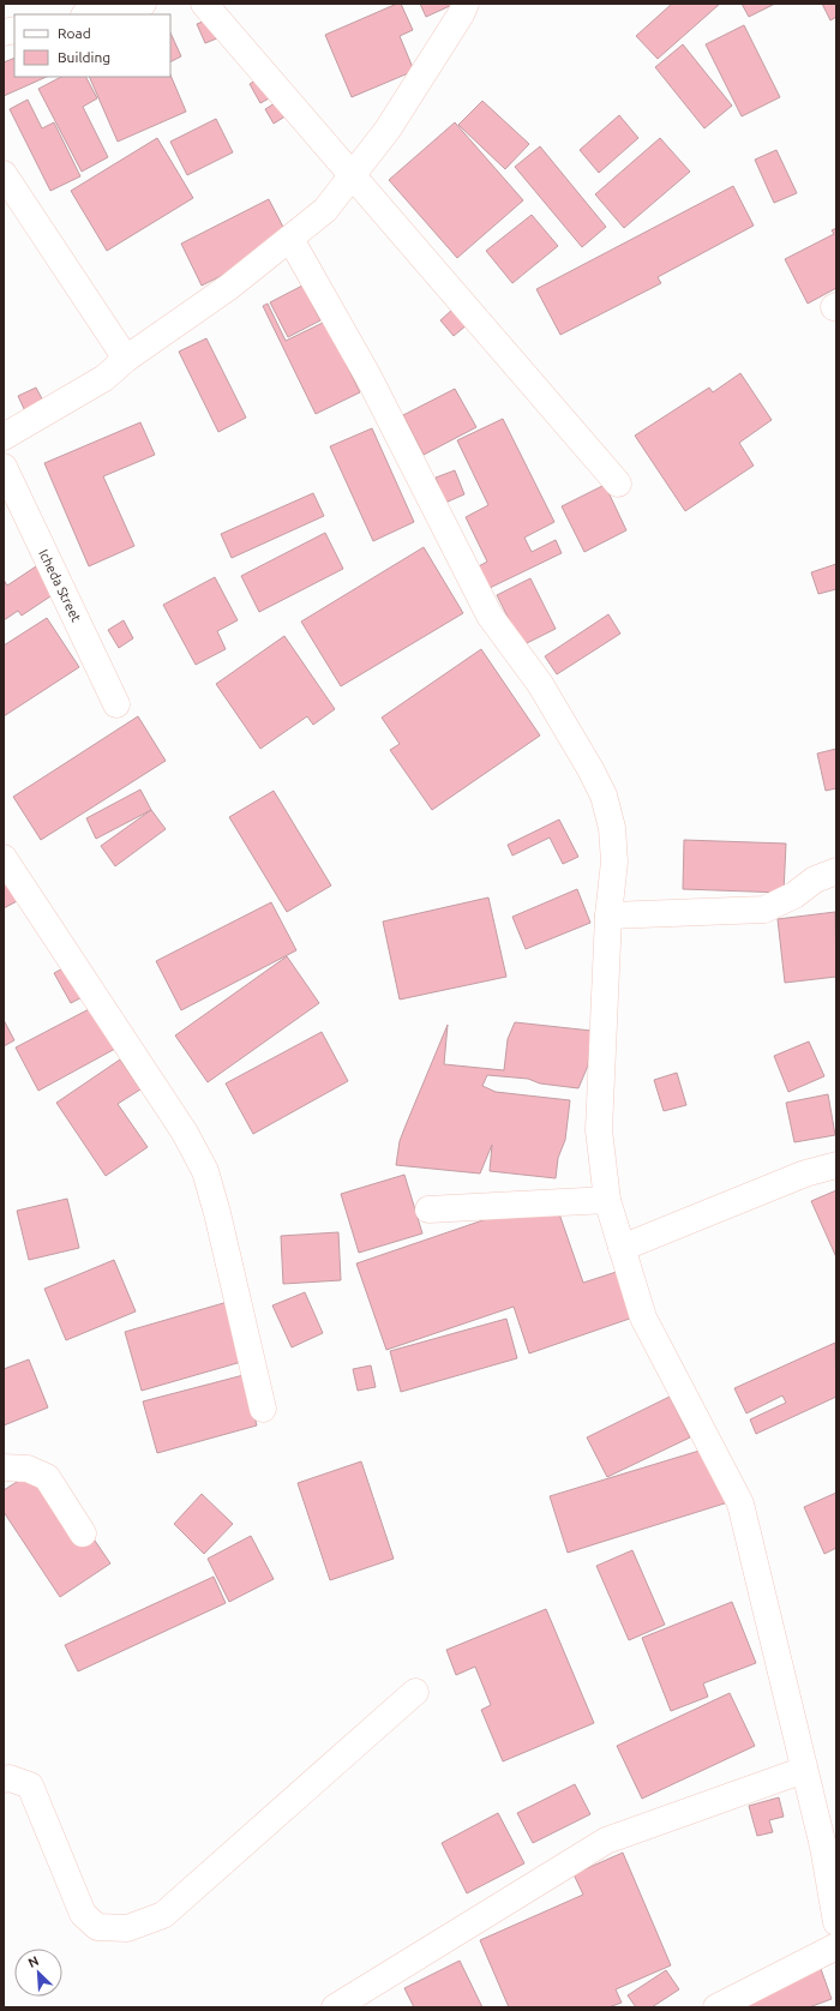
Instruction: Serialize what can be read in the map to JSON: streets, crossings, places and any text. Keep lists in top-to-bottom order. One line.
{"streets":{"street":["Icheda Street"]},"legend":["Road","Building"],"north":"top left"}
